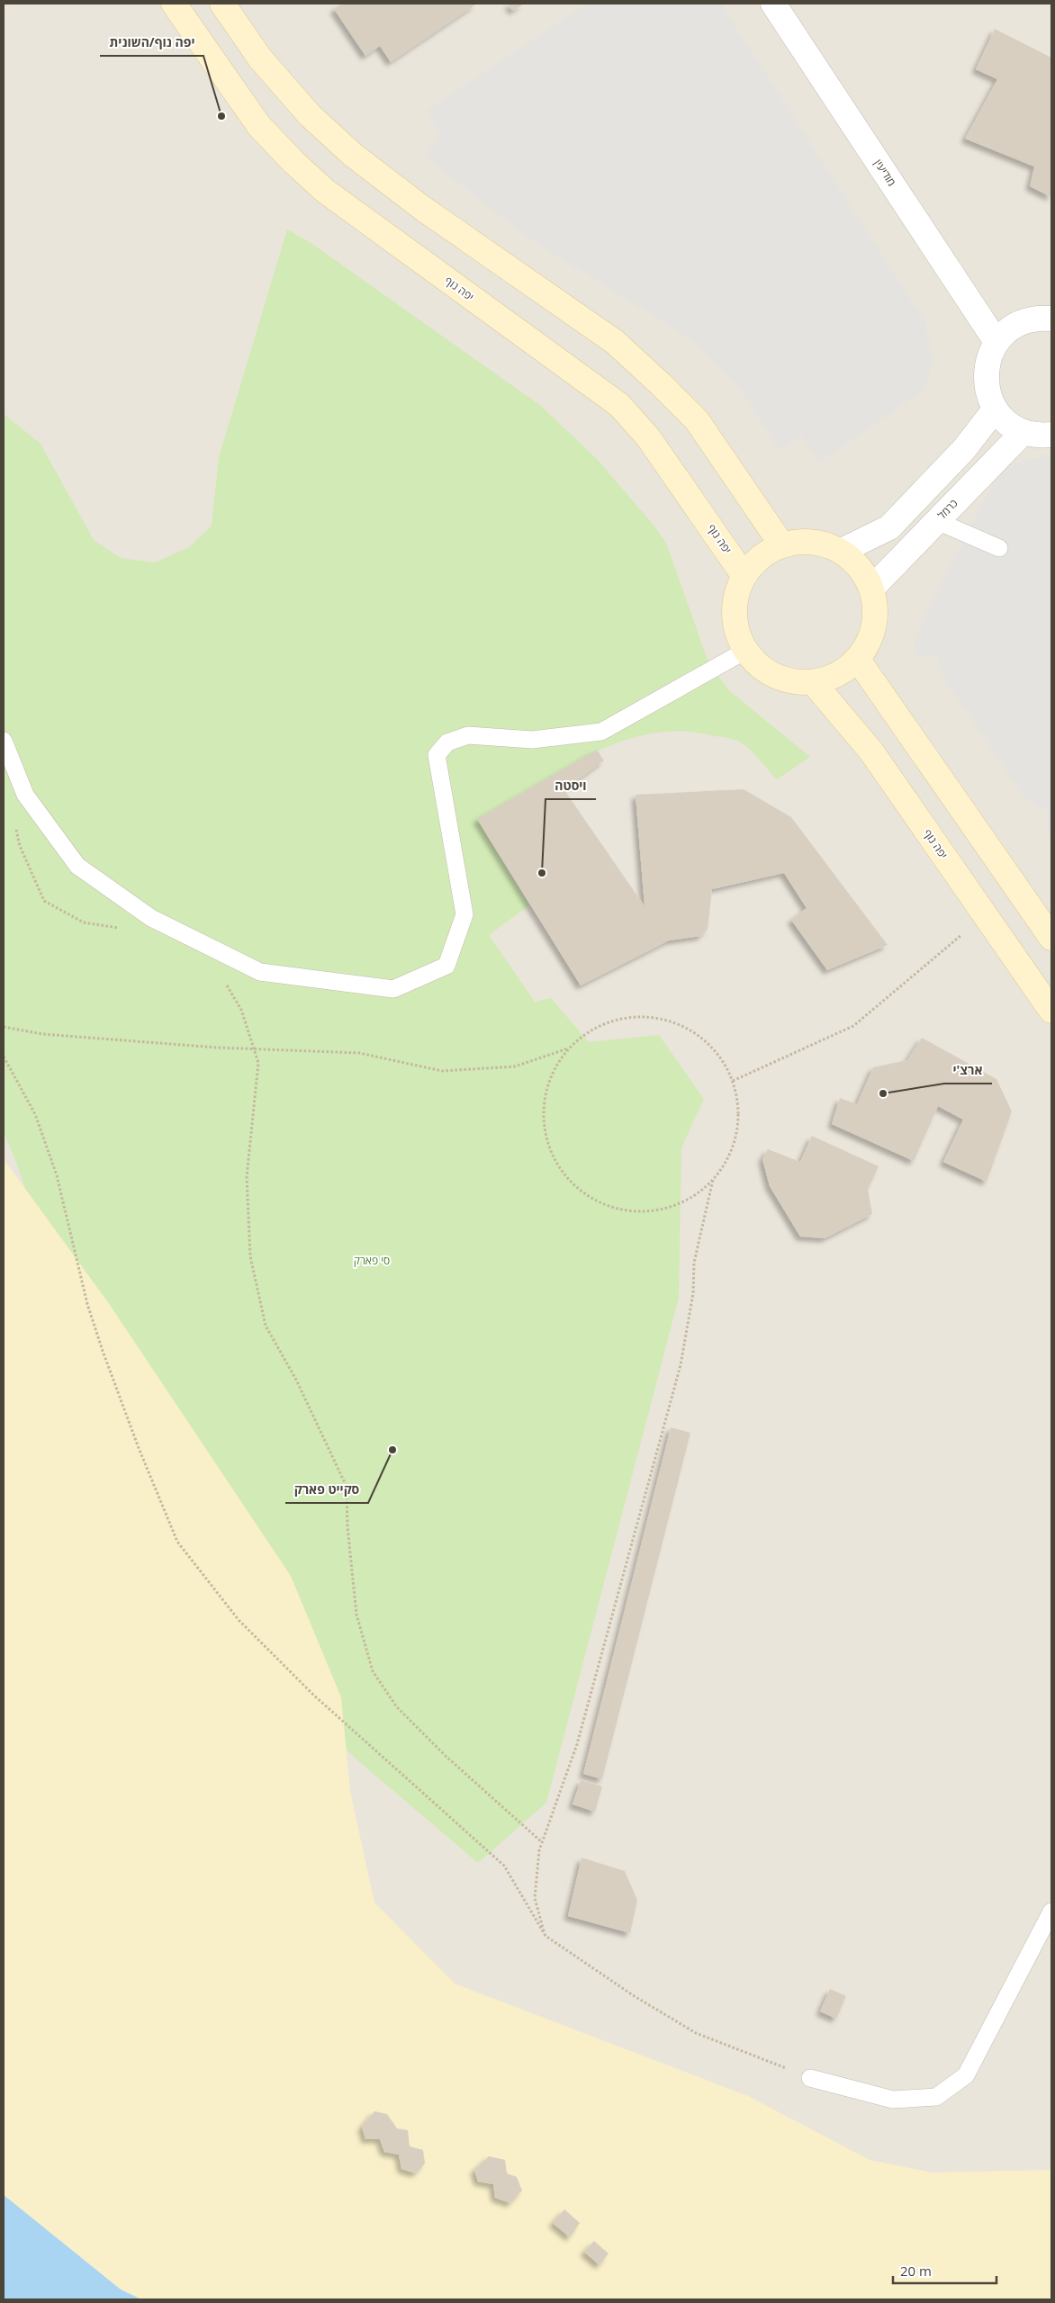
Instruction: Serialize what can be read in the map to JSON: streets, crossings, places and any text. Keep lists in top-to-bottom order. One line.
{"streets":{"main road":["יפה נוף"],"street":["מודיעין","כרמל"]},"crossings":[["יפה נוף","כרמל"]],"parks":["סי פארק"],"places":["יפה נוף/השונית","ויסטה","ארצ'י","סקייט פארק"],"scale_bar":"20 m"}
